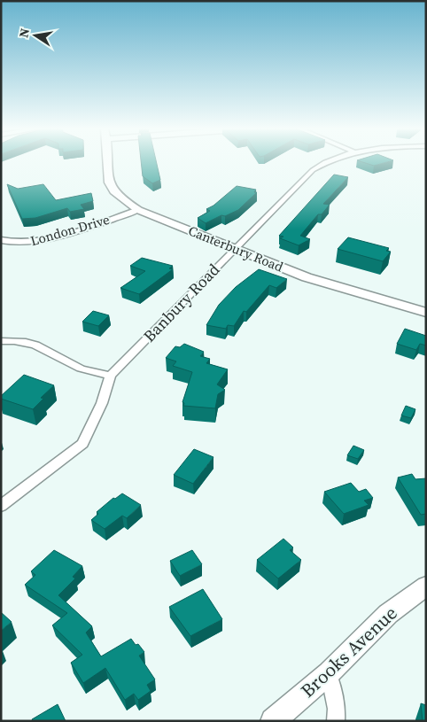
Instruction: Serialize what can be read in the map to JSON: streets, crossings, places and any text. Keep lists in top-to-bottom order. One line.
{"streets":{"street":["London Drive","Canterbury Road","Banbury Road","Brooks Avenue"]},"crossings":[["London Drive","Canterbury Road"],["Canterbury Road","Banbury Road"]],"north":"left"}
